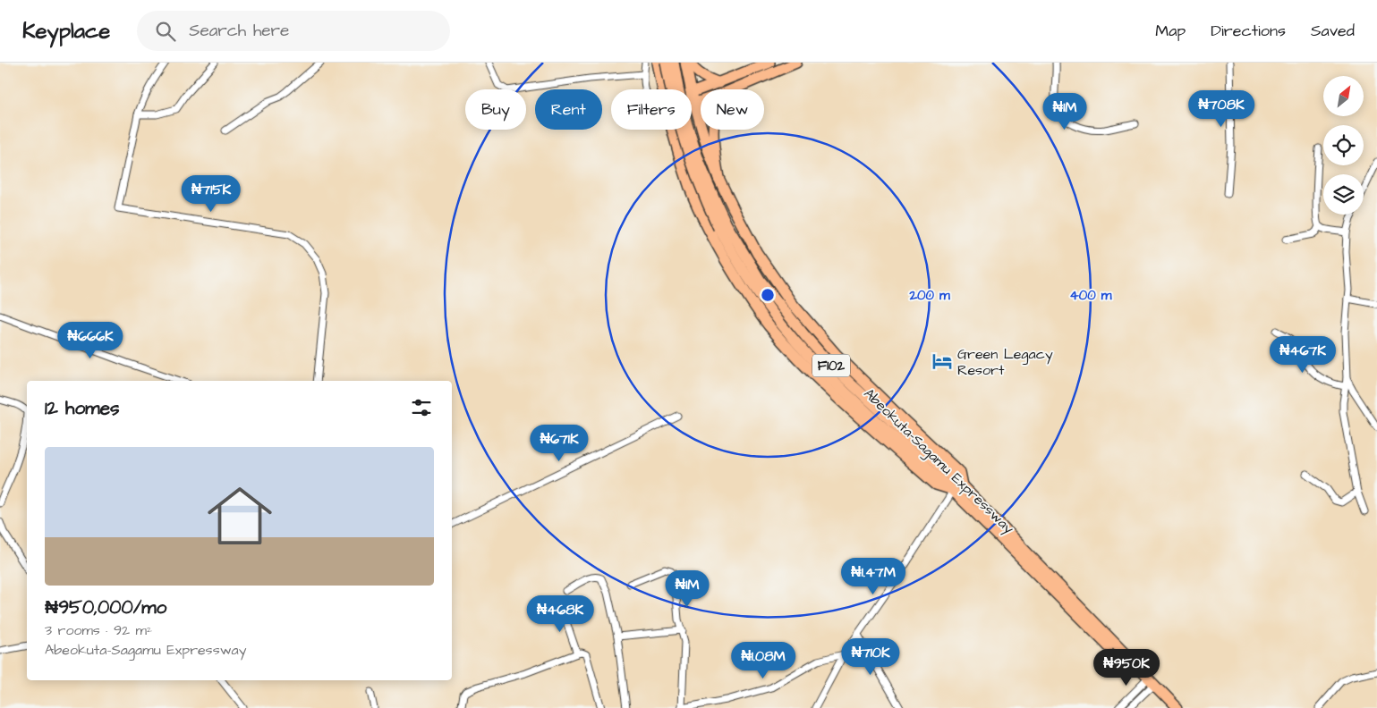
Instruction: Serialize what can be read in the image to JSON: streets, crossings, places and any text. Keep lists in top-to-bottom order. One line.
{"streets":{"main road":["F102","Abeokuta-Sagamu Expressway"]},"places":{"hotel":["Green Legacy Resort"]},"north":"top right","page":{"header":"Keyplace","search":"Search here","nav":["Map","Directions","Saved"],"chip":["Buy","Rent","Filters","New"],"price":["₦708K","₦1M","₦715K","₦666K","₦467K","₦671K","₦1.47M","₦1M","₦468K","₦710K","₦1.08M","₦950K"],"heading":"12 homes","list":[{"name":"₦950,000/mo","note":"3 rooms · 92 m² · Abeokuta-Sagamu Expressway"}]},"rings":["200 m","400 m"]}
